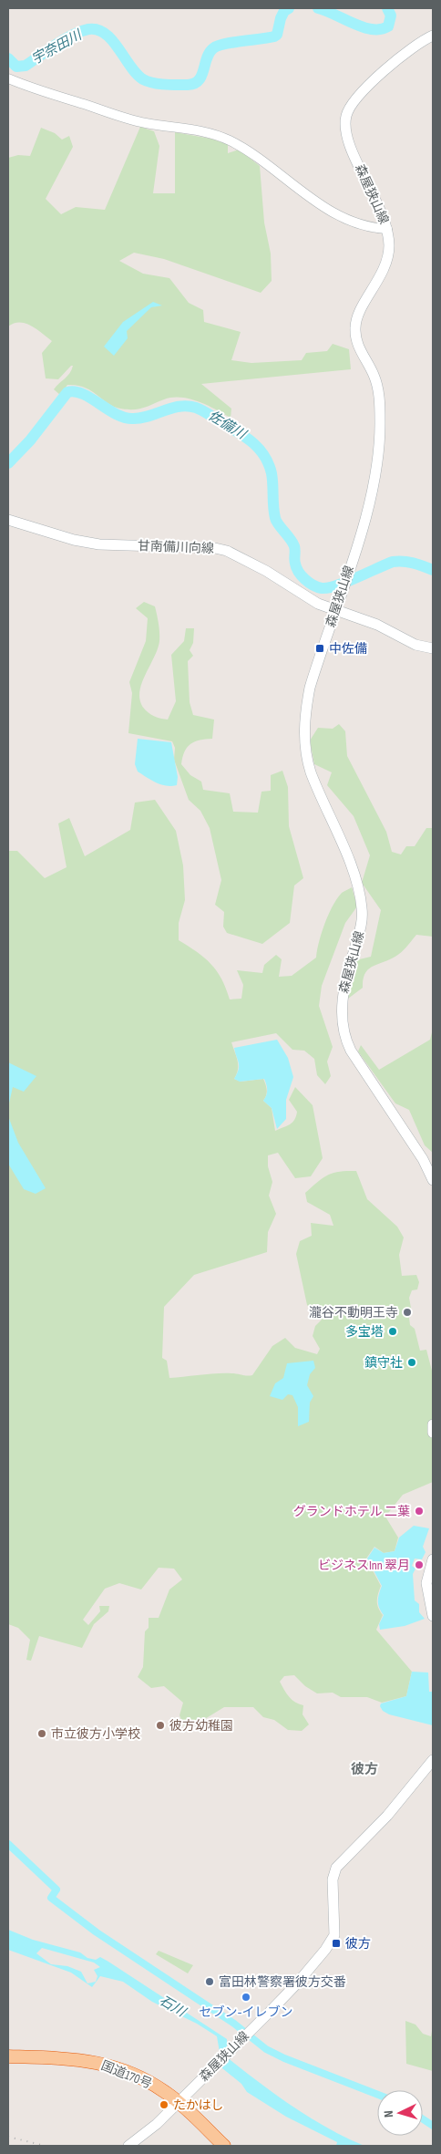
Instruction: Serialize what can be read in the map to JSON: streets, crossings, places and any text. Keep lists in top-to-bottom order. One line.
{"streets":{"highway":["国道170号"],"main road":["森屋狭山線","甘南備川向線"]},"crossings":[["森屋狭山線","甘南備川向線"],["森屋狭山線","国道170号"]],"districts":["彼方"],"water":["宇奈田川","佐備川","石川"],"places":{"transit":["中佐備","彼方"],"other":["瀧谷不動明王寺","多宝塔","鎮守社","グランドホテル 二葉","ビジネスInn 翠月","彼方幼稚園","市立彼方小学校","富田林警察署彼方交番","セブン-イレブン","たかはし"]},"north":"left"}
